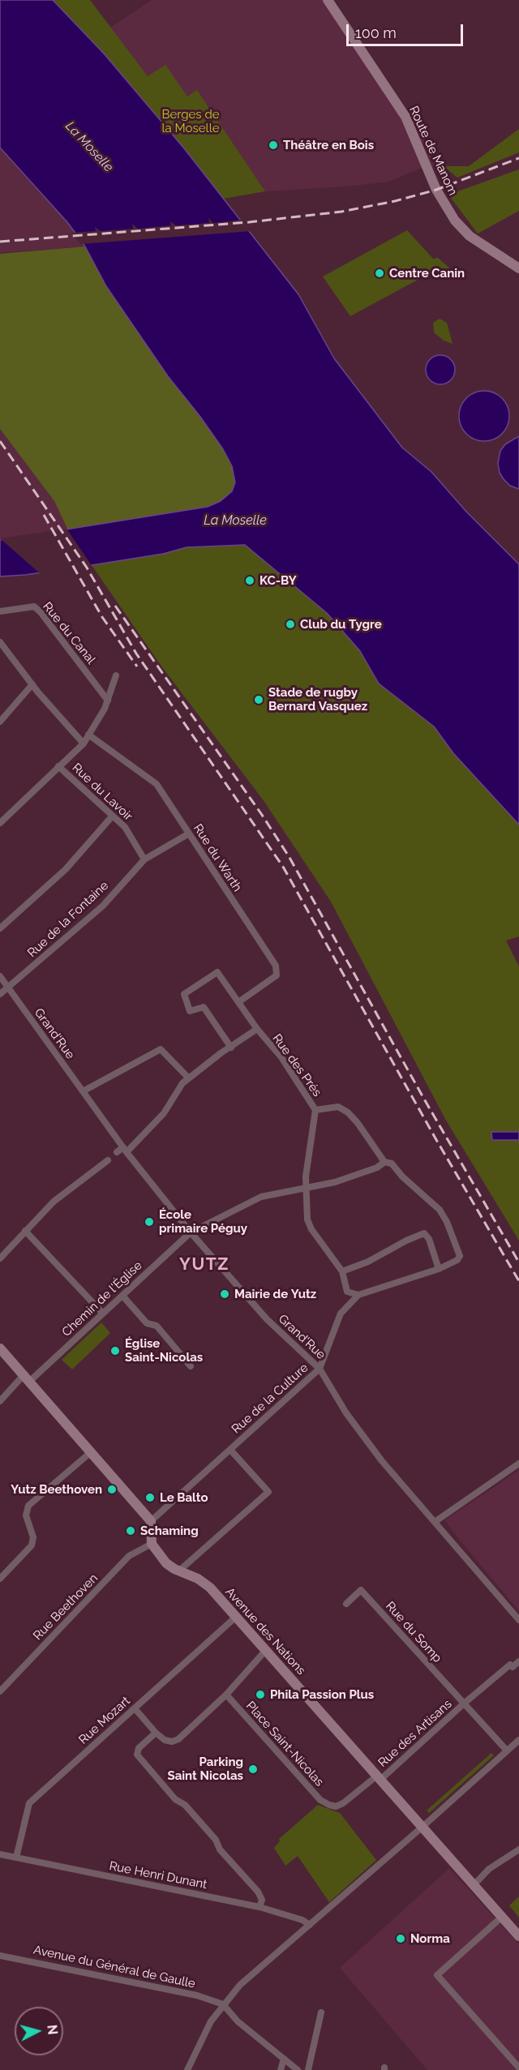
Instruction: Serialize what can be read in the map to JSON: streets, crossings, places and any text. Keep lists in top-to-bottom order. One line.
{"streets":{"main road":["Route de Manom","Avenue des Nations"],"street":["Rue du Canal","Rue du Lavoir","Rue du Warth","Rue de la Fontaine","Grand'Rue","Rue des Prés","Chemin de l'Église","Rue de la Culture","Rue Beethoven","Rue du Somp","Rue Mozart","Rue des Artisans","Place Saint-Nicolas","Rue Henri Dunant","Avenue du Général de Gaulle"]},"crossings":[["Rue du Lavoir","Rue de la Fontaine"],["Rue du Warth","Rue de la Fontaine"],["Rue du Warth","Rue des Prés"],["Rue de la Fontaine","Grand'Rue"],["Grand'Rue","Chemin de l'Église"],["Grand'Rue","Rue de la Culture"],["Rue des Prés","Chemin de l'Église"],["Rue des Prés","Rue de la Culture"],["Rue Beethoven","Avenue des Nations"],["Avenue des Nations","Rue Mozart"],["Avenue des Nations","Rue des Artisans"],["Avenue des Nations","Place Saint-Nicolas"],["Rue du Somp","Rue des Artisans"],["Rue Mozart","Rue Henri Dunant"],["Rue des Artisans","Place Saint-Nicolas"]],"districts":["YUTZ"],"water":["La Moselle"],"parks":["Berges de la Moselle"],"places":["Théâtre en Bois","Centre Canin","KC-BY","Club du Tygre","Stade de rugby Bernard Vasquez","École primaire Péguy","Mairie de Yutz","Église Saint-Nicolas","Yutz Beethoven","Le Balto","Schaming","Phila Passion Plus","Parking Saint Nicolas","Norma"],"scale_bar":"100 m","north":"right"}
